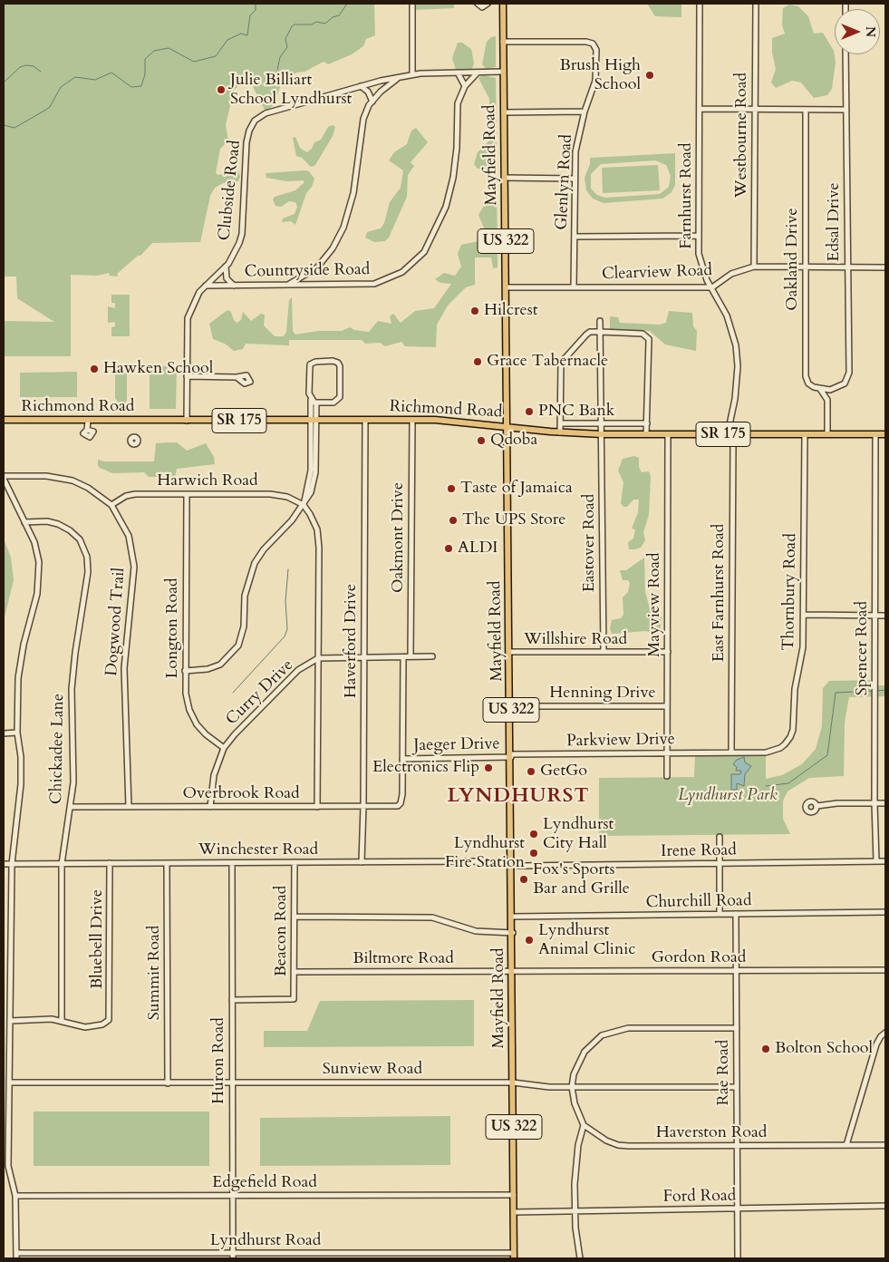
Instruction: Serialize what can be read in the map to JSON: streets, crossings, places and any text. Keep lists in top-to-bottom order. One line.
{"streets":{"main road":["Mayfield Road","US 322","Richmond Road","SR 175"],"street":["Westbourne Road","Glenlyn Road","Clubside Road","Farnhurst Road","Edsal Drive","Oakland Drive","Countryside Road","Clearview Road","Harwich Road","Oakmont Drive","Eastover Road","Thornbury Road","East Farnhurst Road","Mayview Road","Dogwood Trail","Longton Road","Willshire Road","Haverford Drive","Spencer Road","Curry Drive","Henning Drive","Parkview Drive","Jaeger Drive","Chickadee Lane","Overbrook Road","Winchester Road","Irene Road","Churchill Road","Beacon Road","Bluebell Drive","Gordon Road","Biltmore Road","Summit Road","Huron Road","Sunview Road","Rae Road","Haverston Road","Edgefield Road","Ford Road","Lyndhurst Road"]},"crossings":[["Westbourne Road","Clearview Road"],["Mayfield Road","Glenlyn Road"],["Mayfield Road","Clubside Road"],["Mayfield Road","Clearview Road"],["Mayfield Road","Richmond Road"],["Mayfield Road","Willshire Road"],["Mayfield Road","Henning Drive"],["Mayfield Road","Parkview Drive"],["Mayfield Road","Jaeger Drive"],["Mayfield Road","Winchester Road"],["Mayfield Road","Irene Road"],["Mayfield Road","Churchill Road"],["Mayfield Road","Gordon Road"],["Mayfield Road","Biltmore Road"],["Mayfield Road","Sunview Road"],["Mayfield Road","Edgefield Road"],["Mayfield Road","Ford Road"],["Mayfield Road","Lyndhurst Road"],["Glenlyn Road","Clearview Road"],["Clubside Road","Countryside Road"],["Clubside Road","Richmond Road"],["Farnhurst Road","Clearview Road"],["Farnhurst Road","Richmond Road"],["Farnhurst Road","East Farnhurst Road"],["Edsal Drive","Clearview Road"],["Oakland Drive","Clearview Road"],["Richmond Road","Oakmont Drive"],["Richmond Road","Eastover Road"],["Richmond Road","Thornbury Road"],["Richmond Road","East Farnhurst Road"],["Richmond Road","Mayview Road"],["Richmond Road","Haverford Drive"],["Richmond Road","Spencer Road"],["Harwich Road","Dogwood Trail"],["Harwich Road","Longton Road"],["Oakmont Drive","Curry Drive"],["Eastover Road","Willshire Road"],["Thornbury Road","East Farnhurst Road"],["Thornbury Road","Parkview Drive"],["East Farnhurst Road","Parkview Drive"],["Mayview Road","Willshire Road"],["Mayview Road","Henning Drive"],["Mayview Road","Parkview Drive"],["Dogwood Trail","Overbrook Road"],["Longton Road","Curry Drive"],["Haverford Drive","Curry Drive"],["Haverford Drive","Overbrook Road"],["Haverford Drive","Winchester Road"],["Spencer Road","Irene Road"],["Curry Drive","Overbrook Road"],["Parkview Drive","Jaeger Drive"],["Jaeger Drive","Overbrook Road"],["Chickadee Lane","Overbrook Road"],["Chickadee Lane","Winchester Road"],["Chickadee Lane","Bluebell Drive"],["Winchester Road","Irene Road"],["Winchester Road","Beacon Road"],["Winchester Road","Bluebell Drive"],["Winchester Road","Summit Road"],["Winchester Road","Huron Road"],["Churchill Road","Rae Road"],["Beacon Road","Biltmore Road"],["Beacon Road","Huron Road"],["Gordon Road","Biltmore Road"],["Gordon Road","Rae Road"],["Summit Road","Sunview Road"],["Huron Road","Sunview Road"],["Huron Road","Edgefield Road"],["Huron Road","Lyndhurst Road"],["Sunview Road","Rae Road"],["Rae Road","Haverston Road"],["Rae Road","Ford Road"]],"districts":["LYNDHURST"],"parks":["Lyndhurst Park"],"places":["Brush High School","Julie Billiart School Lyndhurst","Hilcrest","Grace Tabernacle","Hawken School","PNC Bank","Qdoba","Taste of Jamaica","The UPS Store","ALDI","Electronics Flip","GetGo","Lyndhurst City Hall","Lyndhurst Fire Station","Fox's Sports Bar and Grille","Lyndhurst Animal Clinic","Bolton School"],"north":"right"}
